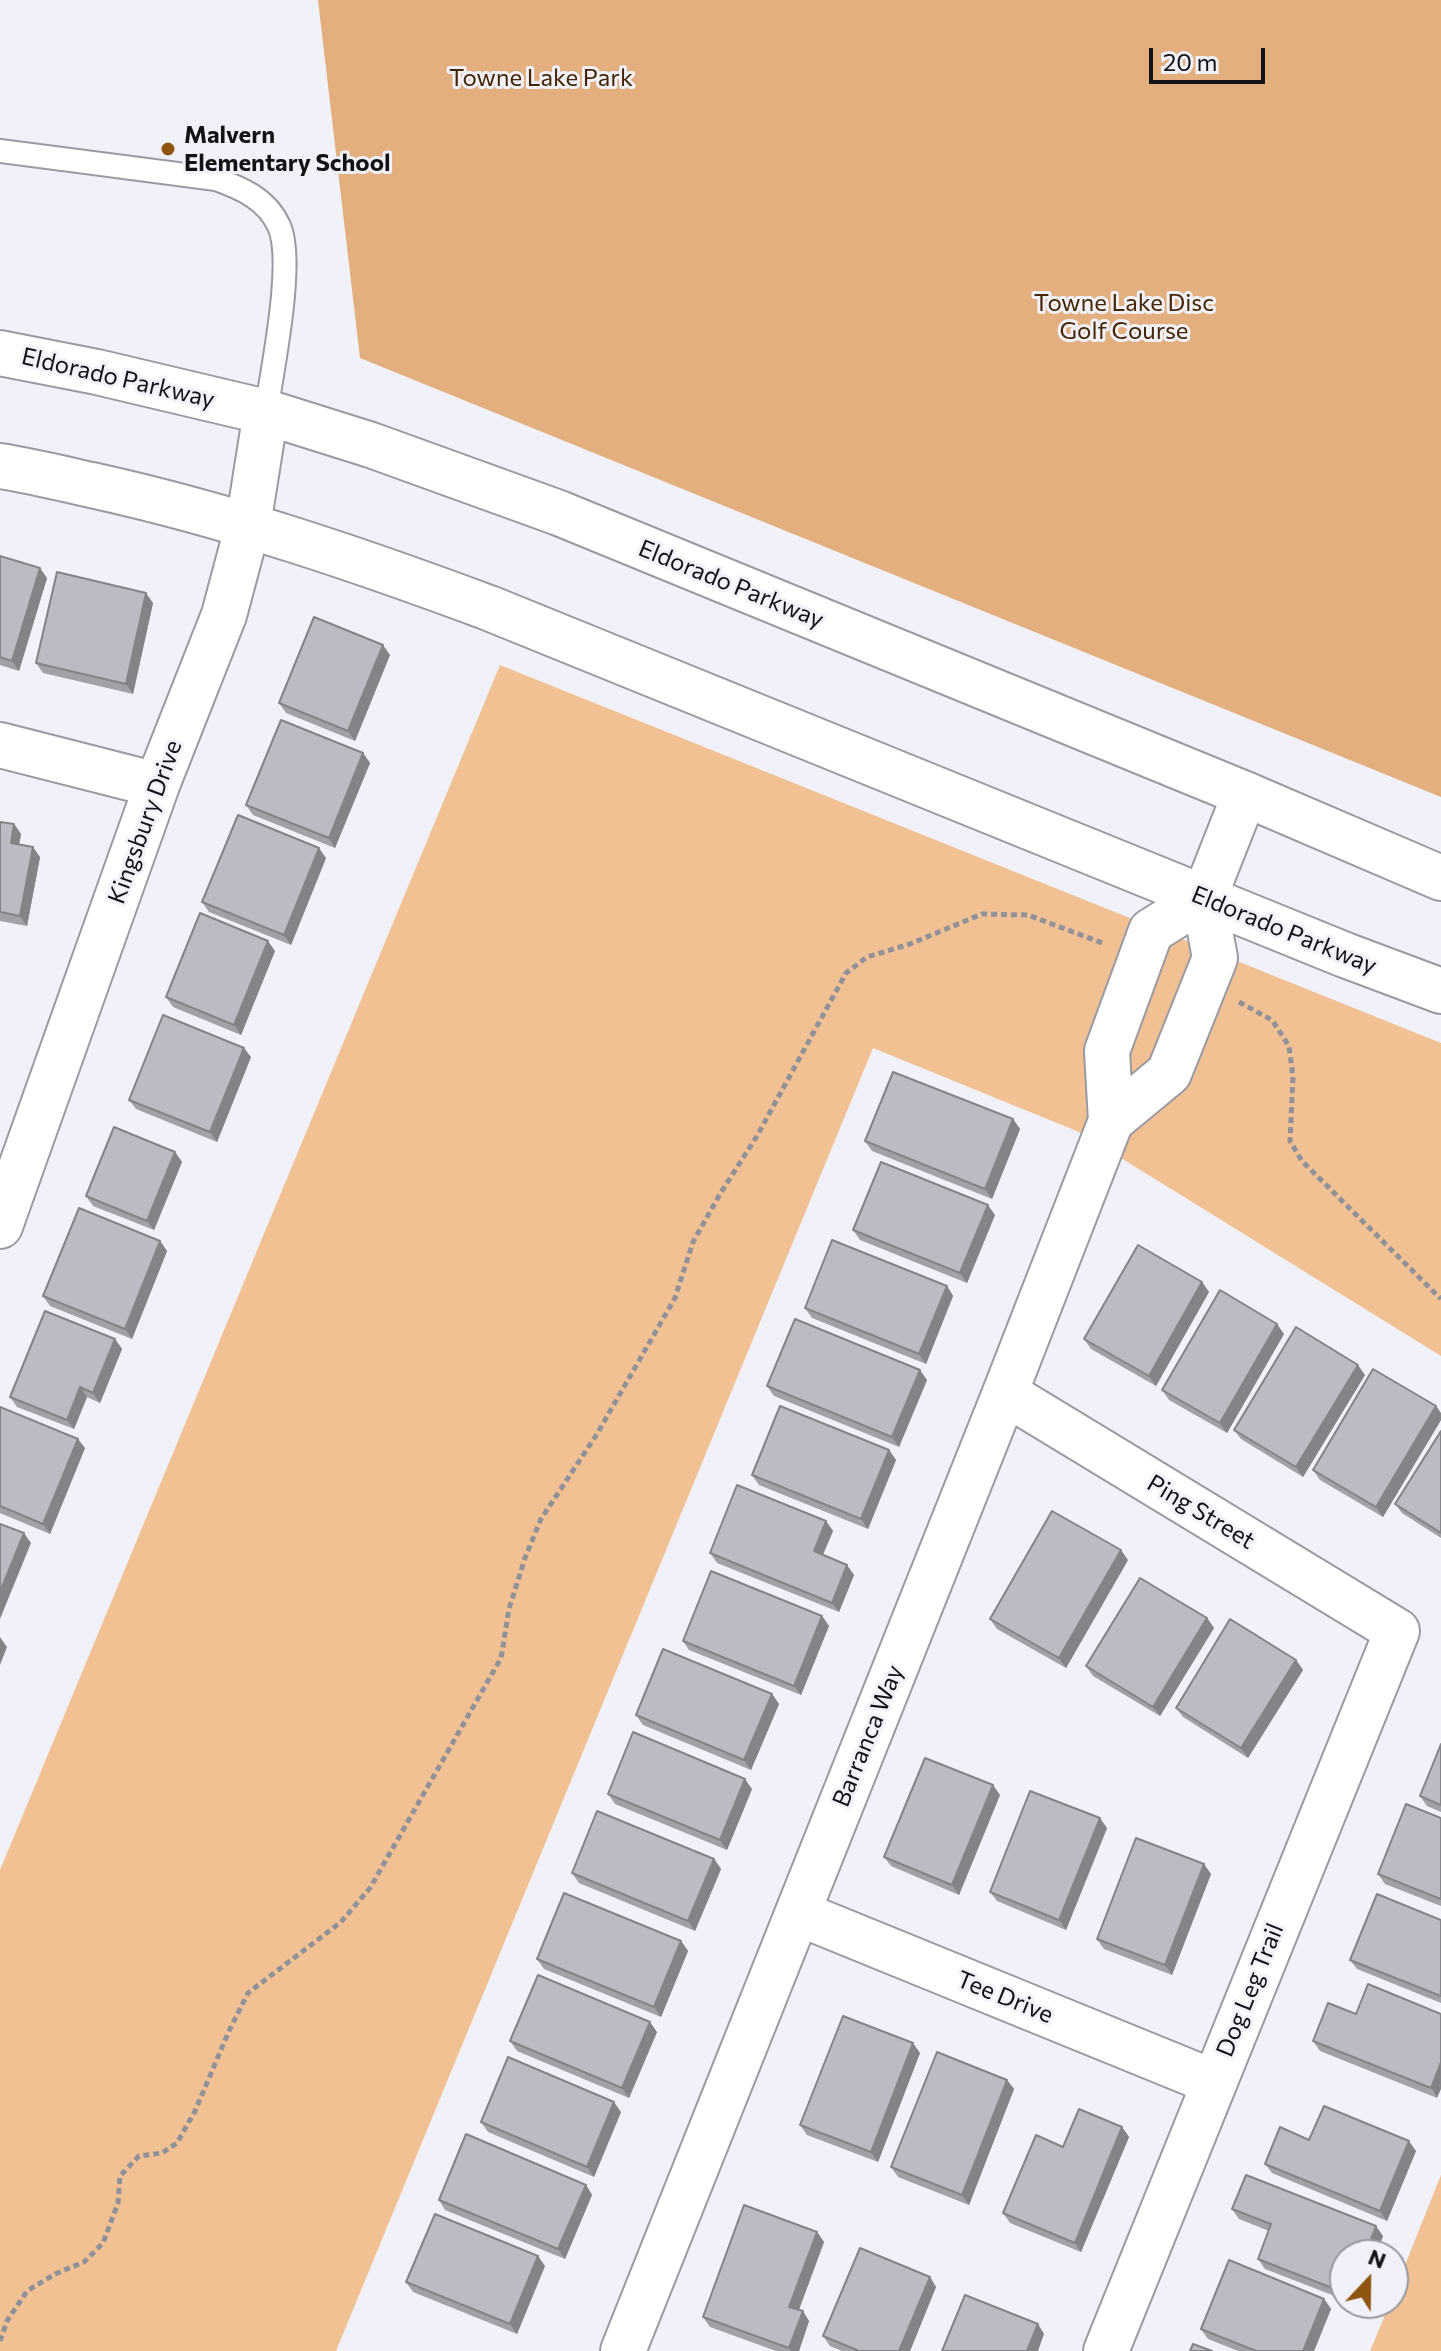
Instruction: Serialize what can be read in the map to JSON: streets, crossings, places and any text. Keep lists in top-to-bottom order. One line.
{"streets":{"street":["Eldorado Parkway","Kingsbury Drive","Ping Street","Barranca Way","Dog Leg Trail","Tee Drive"]},"crossings":[["Eldorado Parkway","Kingsbury Drive"],["Eldorado Parkway","Barranca Way"],["Ping Street","Barranca Way"],["Ping Street","Dog Leg Trail"],["Barranca Way","Tee Drive"],["Dog Leg Trail","Tee Drive"]],"parks":["Towne Lake Park","Towne Lake Disc Golf Course"],"places":["Malvern Elementary School"],"scale_bar":"20 m","north":"top"}
